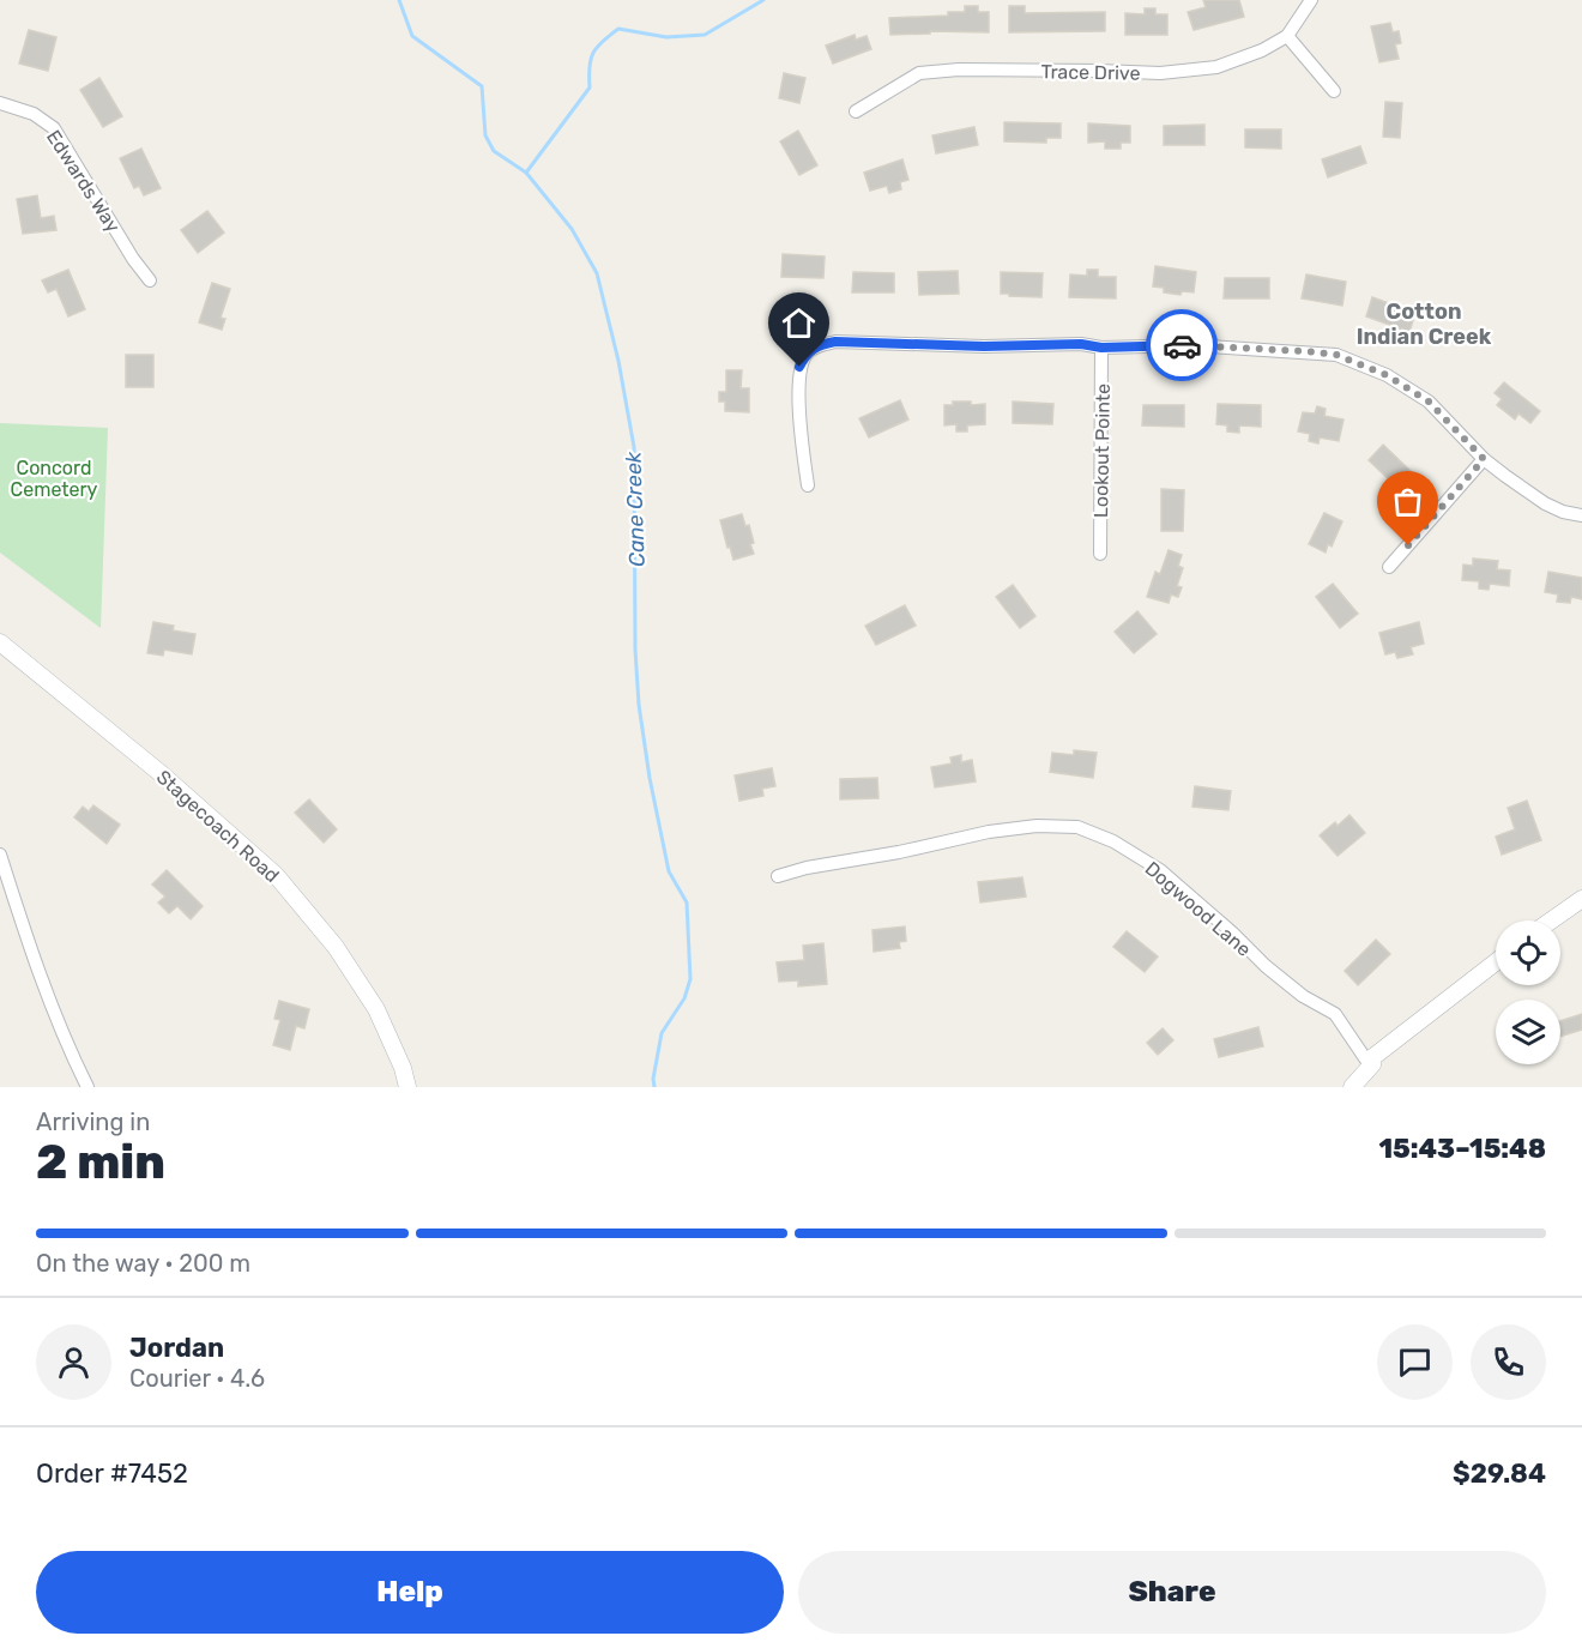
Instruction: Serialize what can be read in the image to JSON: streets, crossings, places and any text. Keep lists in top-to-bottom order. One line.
{"streets":{"street":["Trace Drive","Edwards Way","Lookout Pointe","Stagecoach Road","Dogwood Lane"]},"districts":["Cotton Indian Creek"],"water":["Cane Creek"],"parks":["Concord Cemetery"],"page":{"heading":["2 min","Arriving in","15:43–15:48"],"panel":["Jordan","Courier · 4.6","Order #7452","$29.84"],"bar":"On the way · 200 m","buttons":["Help","Share"]}}
